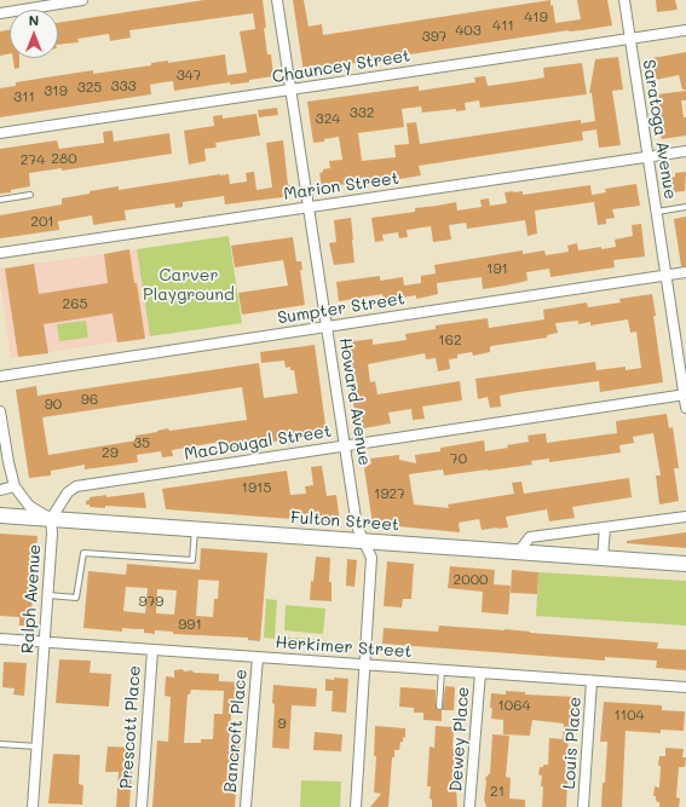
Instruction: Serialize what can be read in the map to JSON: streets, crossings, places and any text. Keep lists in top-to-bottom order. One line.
{"streets":{"main road":["Fulton Street"],"street":["Chauncey Street","Saratoga Avenue","Marion Street","Sumpter Street","Howard Avenue","MacDougal Street","Ralph Avenue","Herkimer Street","Prescott Place","Bancroft Place","Dewey Place","Louis Place"]},"crossings":[["Chauncey Street","Saratoga Avenue"],["Chauncey Street","Howard Avenue"],["Saratoga Avenue","Marion Street"],["Saratoga Avenue","Sumpter Street"],["Saratoga Avenue","MacDougal Street"],["Marion Street","Howard Avenue"],["Sumpter Street","Howard Avenue"],["Howard Avenue","MacDougal Street"],["Howard Avenue","Fulton Street"],["Howard Avenue","Herkimer Street"],["MacDougal Street","Fulton Street"],["MacDougal Street","Ralph Avenue"],["Fulton Street","Ralph Avenue"],["Ralph Avenue","Herkimer Street"],["Herkimer Street","Prescott Place"],["Herkimer Street","Bancroft Place"],["Herkimer Street","Dewey Place"],["Herkimer Street","Louis Place"]],"parks":["Carver Playground"],"house_numbers":["419","411","403","397","347","333","325","319","311","332","324","280","274","201","191","265","162","96","90","35","29","70","1915","1927","2000","979","991","1064","1104","9","21"],"north":"top"}
